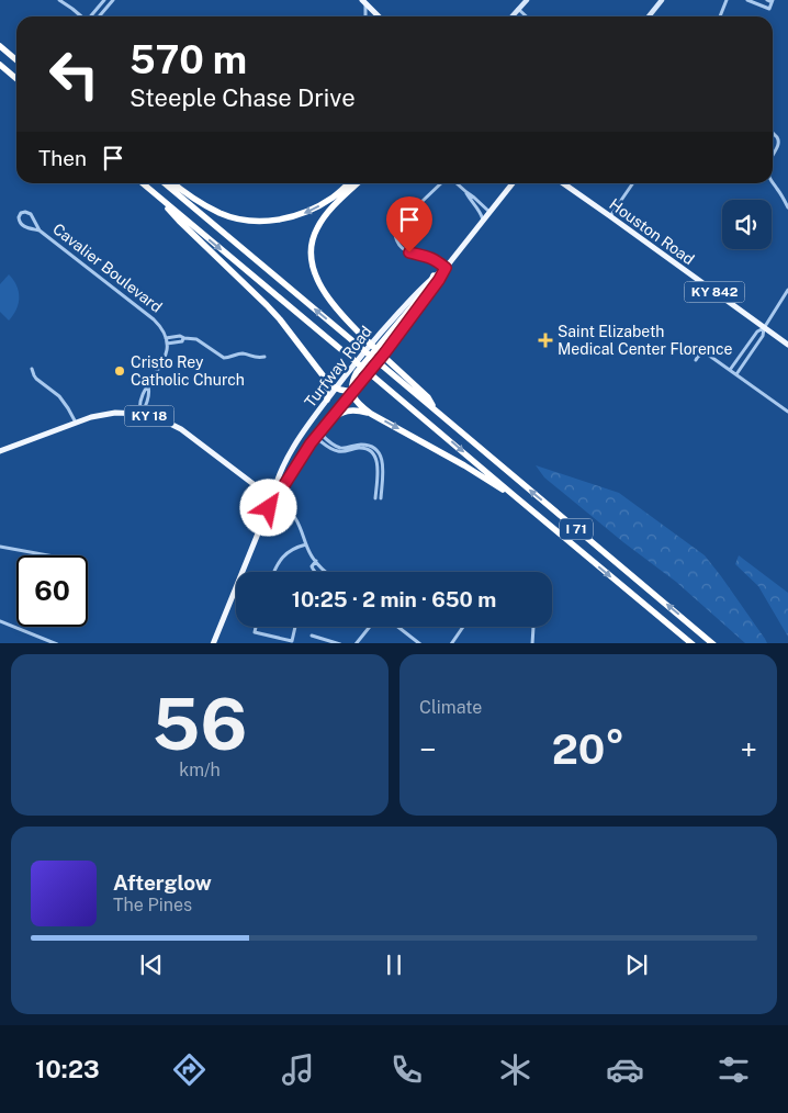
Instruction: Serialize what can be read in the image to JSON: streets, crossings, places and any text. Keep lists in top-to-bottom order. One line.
{"streets":{"highway":["I 71"],"main road":["Houston Road","KY 842","Turfway Road","KY 18"],"street":["Cavalier Boulevard"]},"crossings":[["Cavalier Boulevard","KY 18"],["Turfway Road","KY 18"]],"places":{"health":["Saint Elizabeth Medical Center Florence"],"other":["Cristo Rey Catholic Church"]},"page":{"turn":["570 m","Steeple Chase Drive"],"then":"Then","limit":"60","trip":"10:25 · 2 min · 650 m","tile":[["56","km/h"],"Climate"],"heat":["−","20°","+"],"song":["Afterglow","The Pines"],"tabs":"10:23"}}
